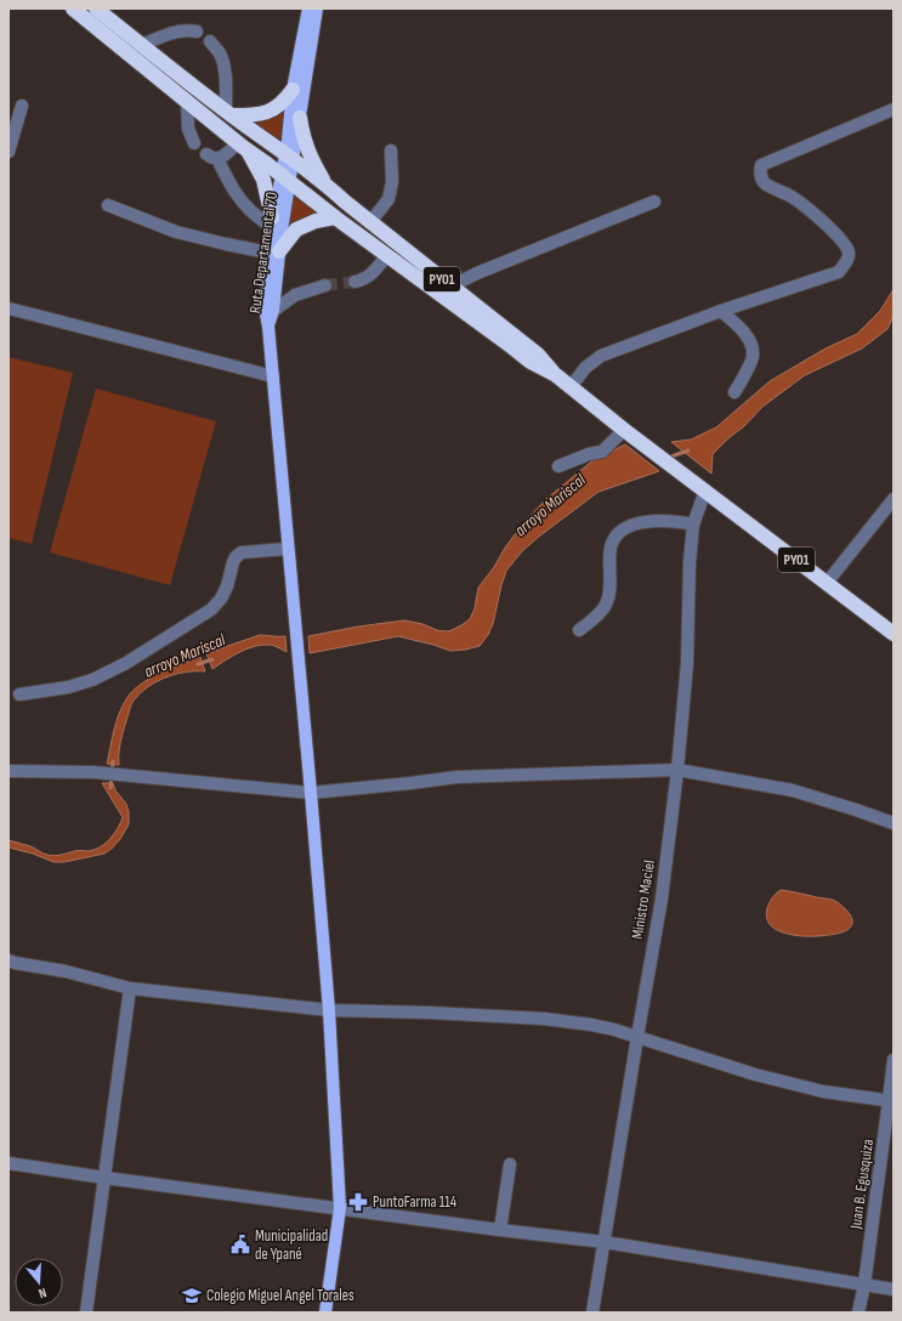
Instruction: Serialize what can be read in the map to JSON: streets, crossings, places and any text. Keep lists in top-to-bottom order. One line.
{"streets":{"highway":["PY01"],"main road":["Ruta Departamental 70"],"street":["Ministro Maciel","Juan B. Egusquiza"]},"crossings":[["Ruta Departamental 70","PY01"],["PY01","Ministro Maciel"]],"water":["arroyo Mariscal"],"places":{"pharmacy":["PuntoFarma 114"],"public building":["Municipalidad de Ypané"],"school or university":["Colegio Miguel Angel Torales"]},"north":"bottom"}
